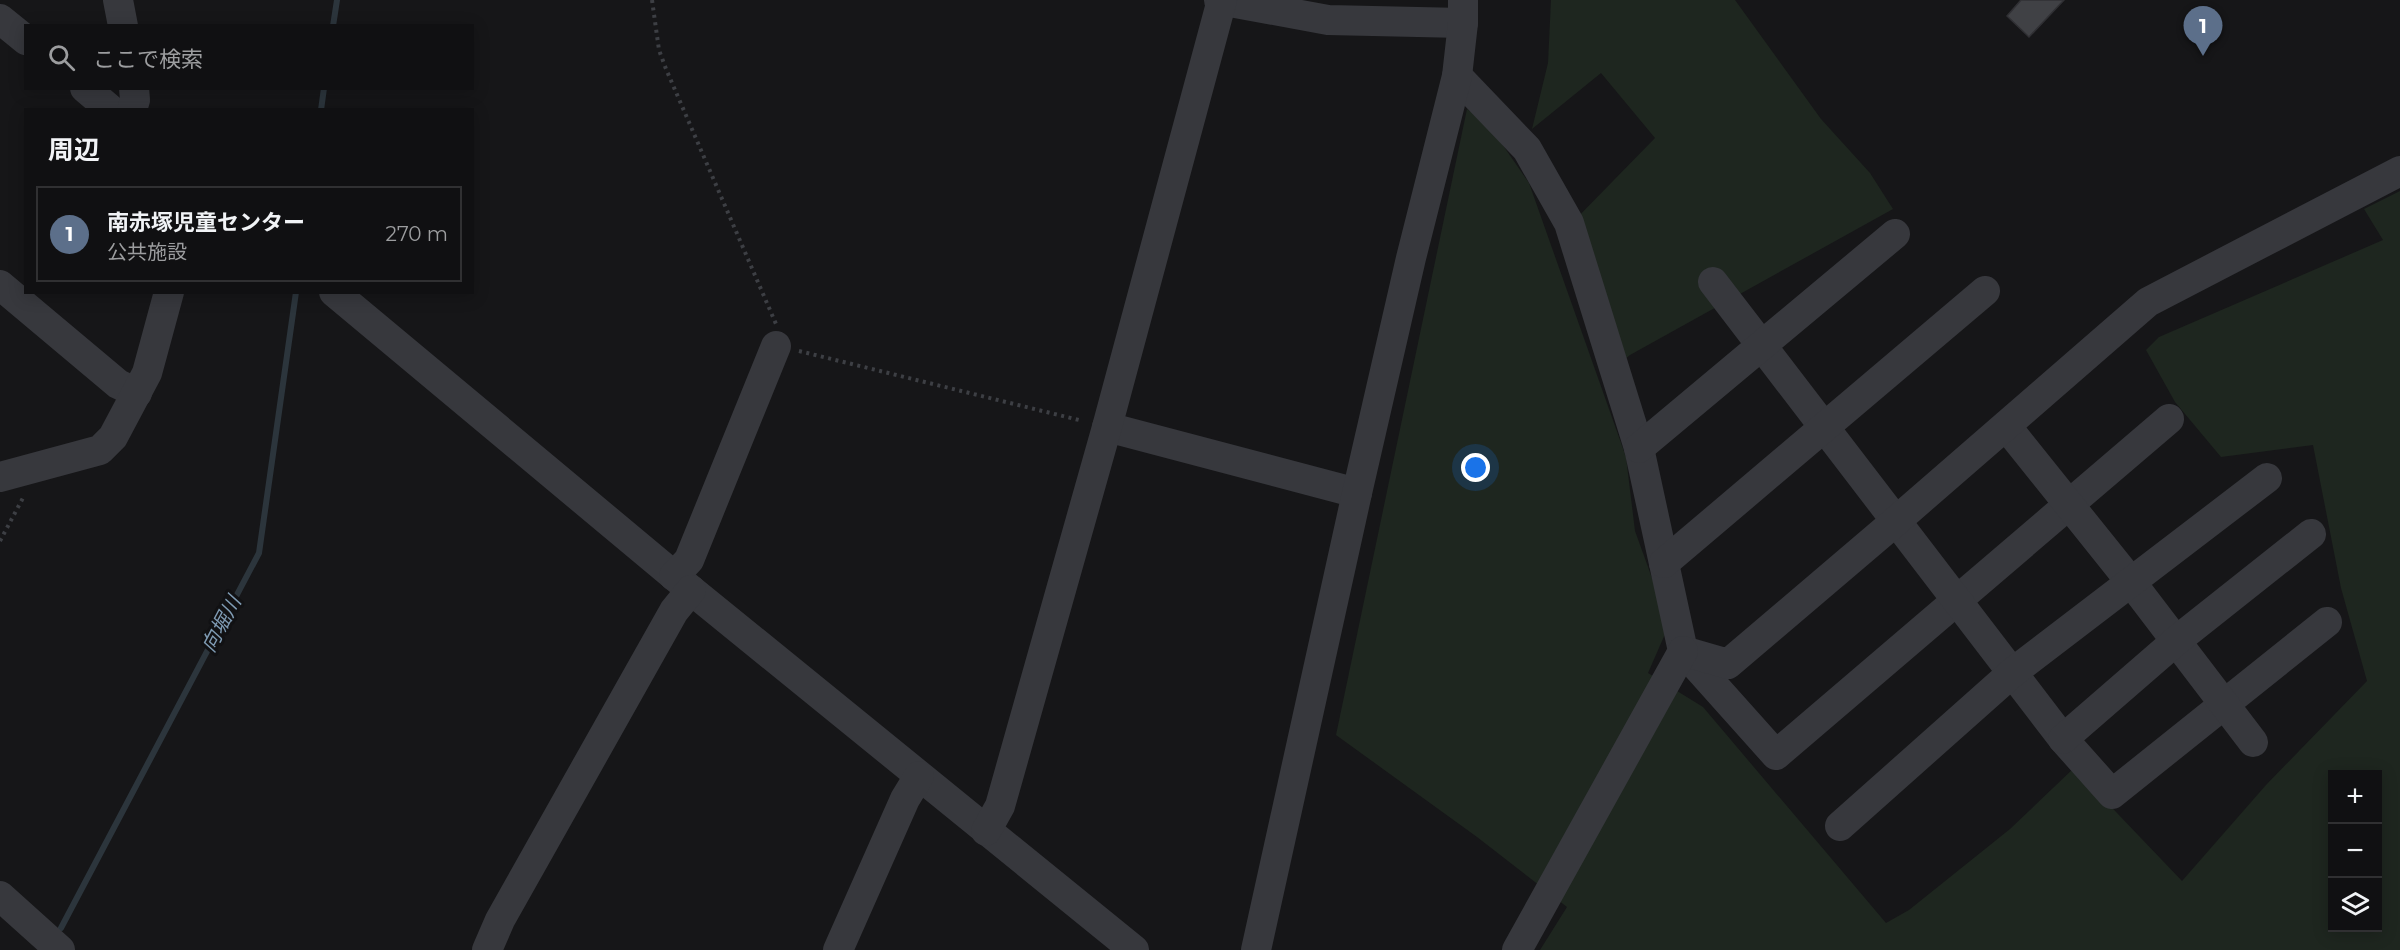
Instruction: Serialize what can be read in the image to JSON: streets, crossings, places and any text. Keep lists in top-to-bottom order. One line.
{"water":["向堀川"],"page":{"pins":"1","search":"ここで検索","heading":"周辺","list":[{"mark":"1","name":"南赤塚児童センター","note":"公共施設","value":"270 m"}],"map_buttons":["+","−"]}}
